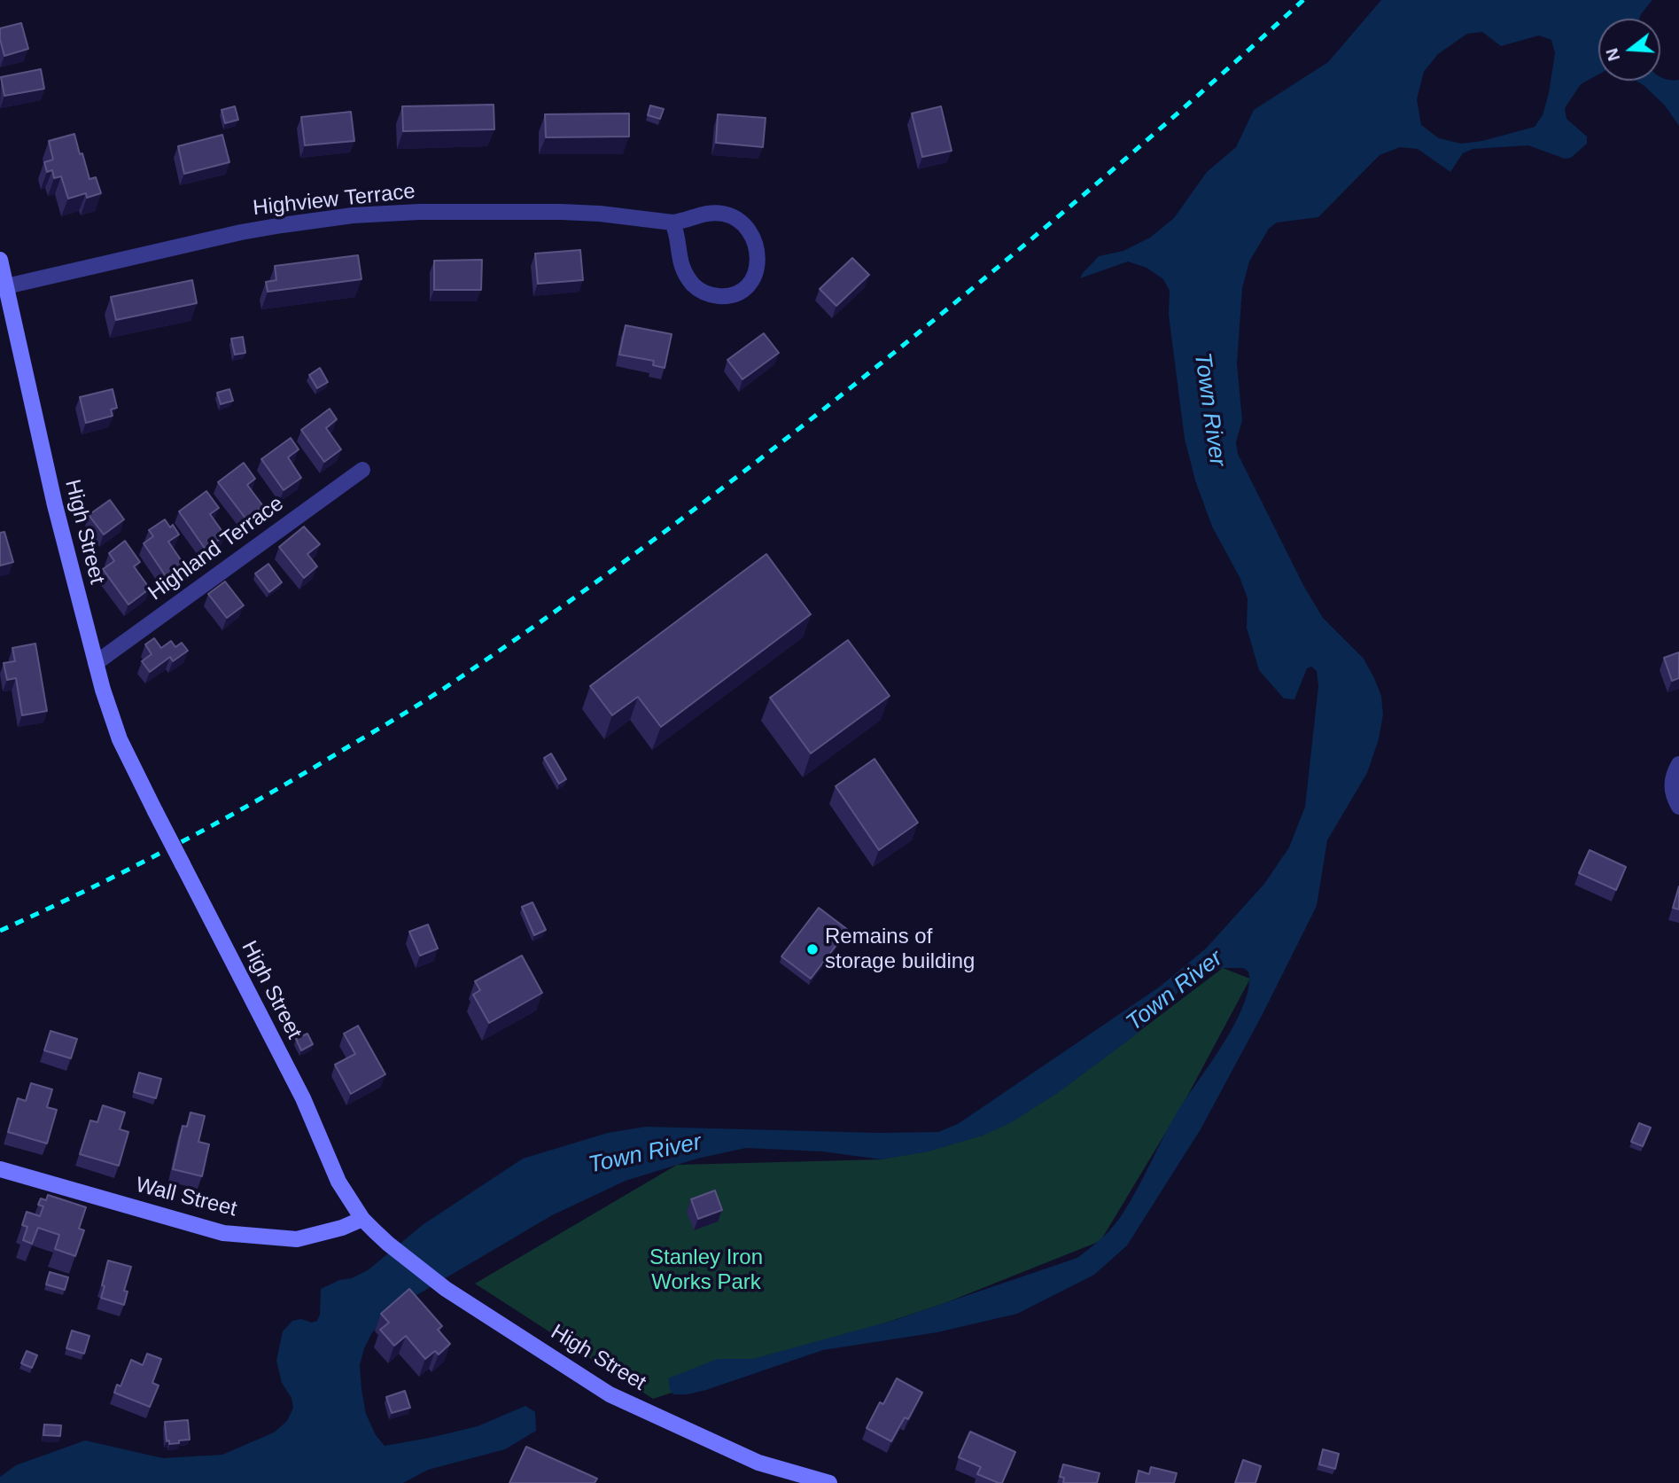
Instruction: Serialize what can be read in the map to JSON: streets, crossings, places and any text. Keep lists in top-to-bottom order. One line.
{"streets":{"street":["Highview Terrace","High Street","Highland Terrace","Wall Street"]},"crossings":[["Highview Terrace","High Street"],["High Street","Highland Terrace"],["High Street","Wall Street"]],"water":["Town River"],"parks":["Stanley Iron Works Park"],"places":["Remains of storage building"],"north":"left"}
